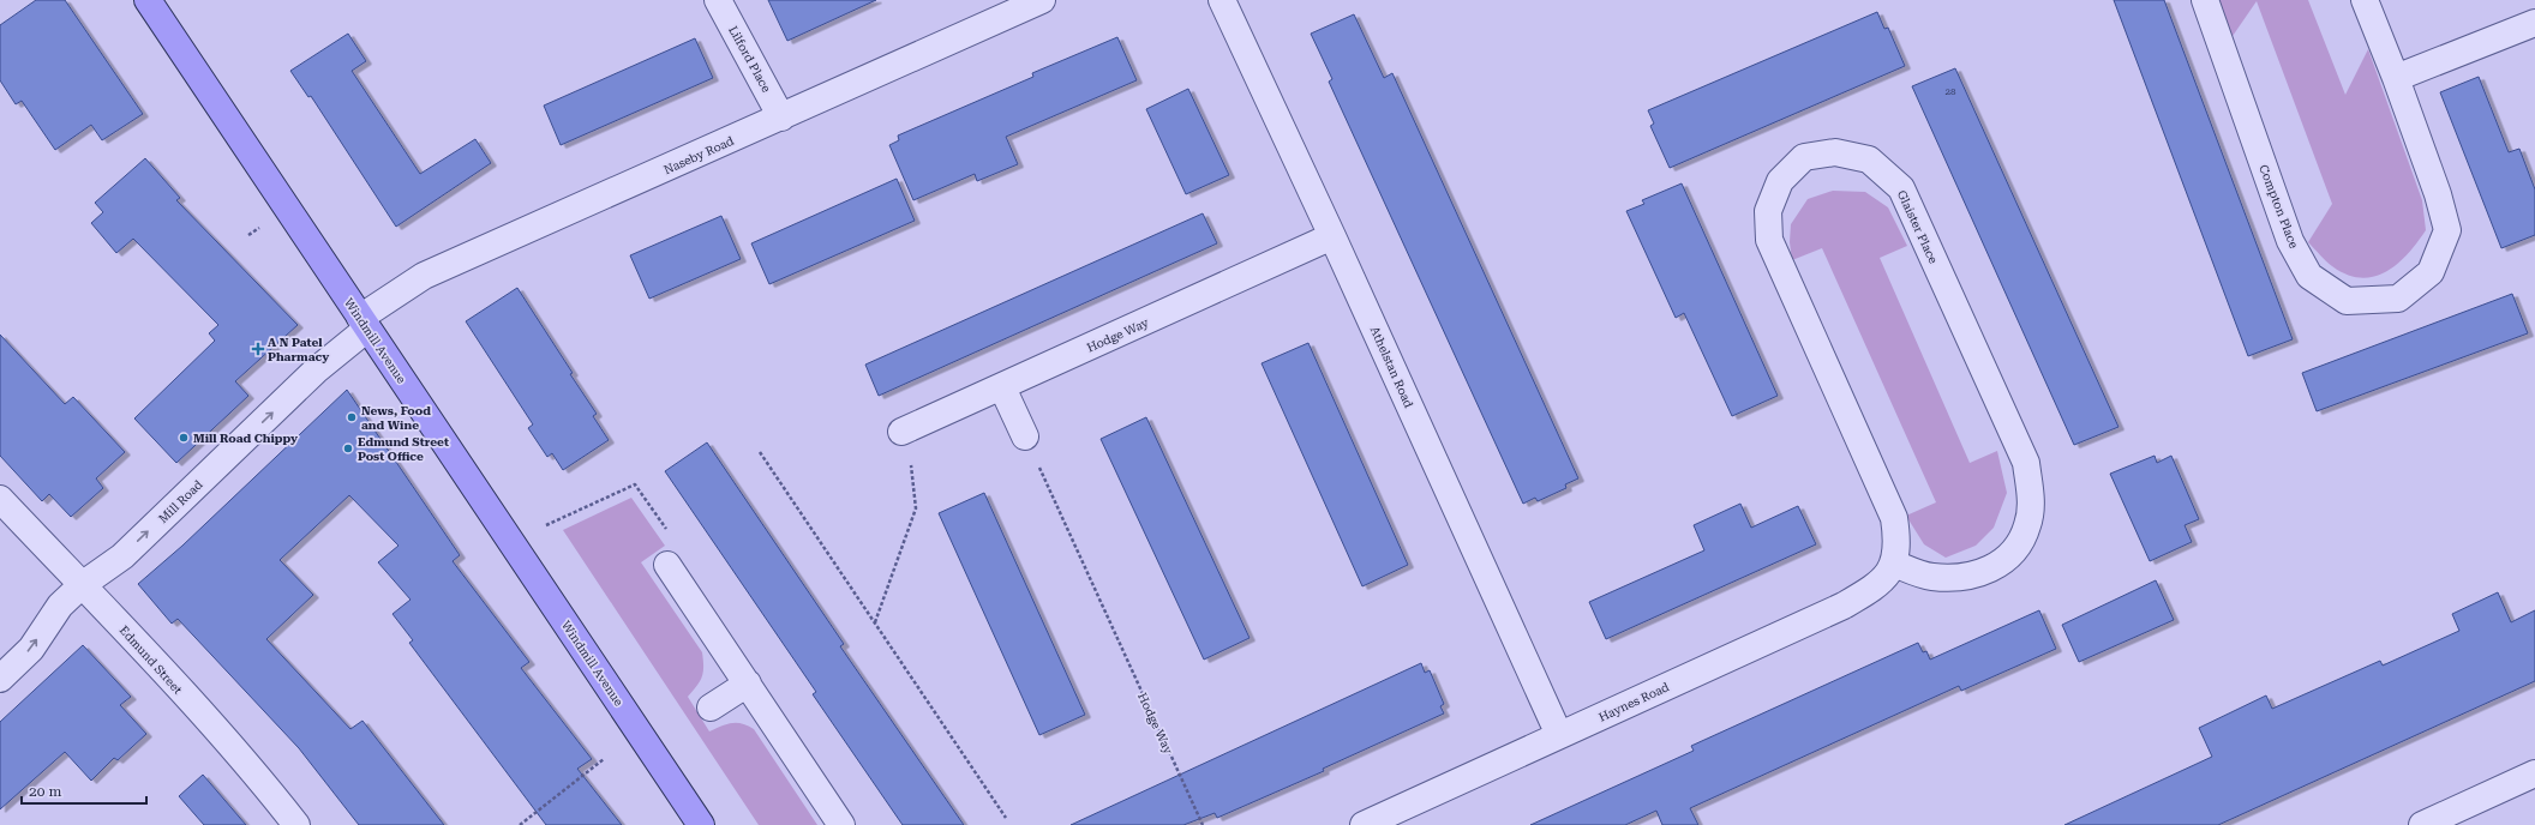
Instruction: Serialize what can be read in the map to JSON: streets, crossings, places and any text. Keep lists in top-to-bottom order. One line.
{"streets":{"main road":["Windmill Avenue"],"street":["Lilford Place","Naseby Road","Compton Place","Glaister Place","Hodge Way","Athelstan Road","Mill Road","Edmund Street","Haynes Road"]},"crossings":[["Lilford Place","Naseby Road"],["Naseby Road","Windmill Avenue"],["Naseby Road","Mill Road"],["Glaister Place","Haynes Road"],["Hodge Way","Athelstan Road"],["Windmill Avenue","Mill Road"],["Athelstan Road","Haynes Road"],["Mill Road","Edmund Street"]],"one_way":["Mill Road"],"places":{"health":["A N Patel Pharmacy"],"other":["News, Food and Wine","Mill Road Chippy","Edmund Street Post Office"]},"house_numbers":["28"],"scale_bar":"20 m"}
